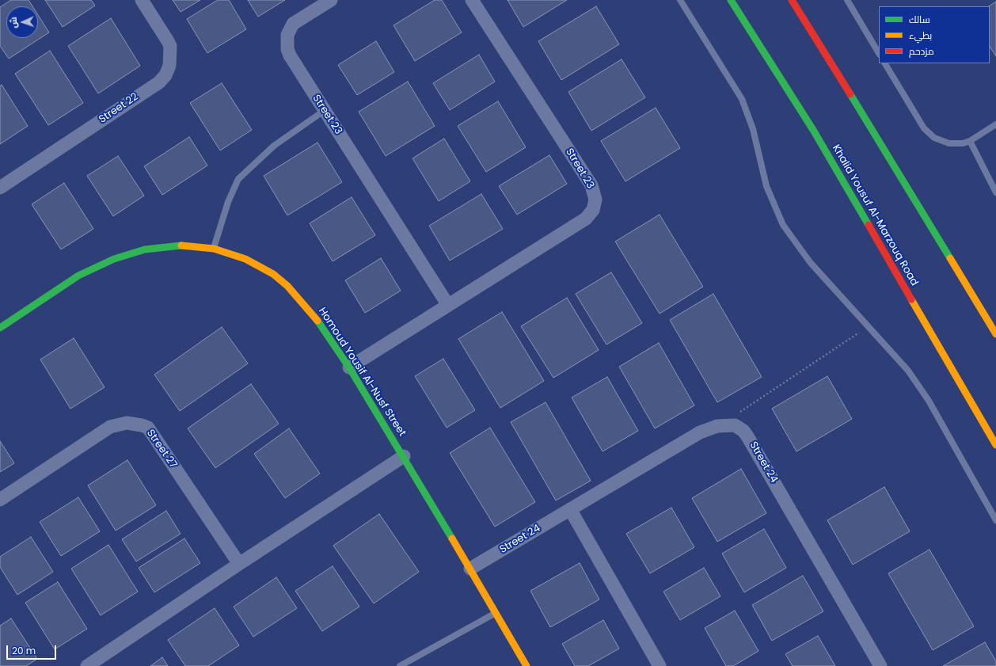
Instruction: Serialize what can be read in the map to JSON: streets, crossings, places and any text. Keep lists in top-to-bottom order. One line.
{"streets":{"main road":["Khalid Yousuf Al-Marzouq Road","Homoud Yousif Al-Nusf Street"],"street":["Street 22","Street 23","Street 27","Street 24"]},"crossings":[["Street 23","Homoud Yousif Al-Nusf Street"],["Homoud Yousif Al-Nusf Street","Street 24"]],"legend":["سالك","بطيء","مزدحم"],"scale_bar":"20 m","north":"left"}
